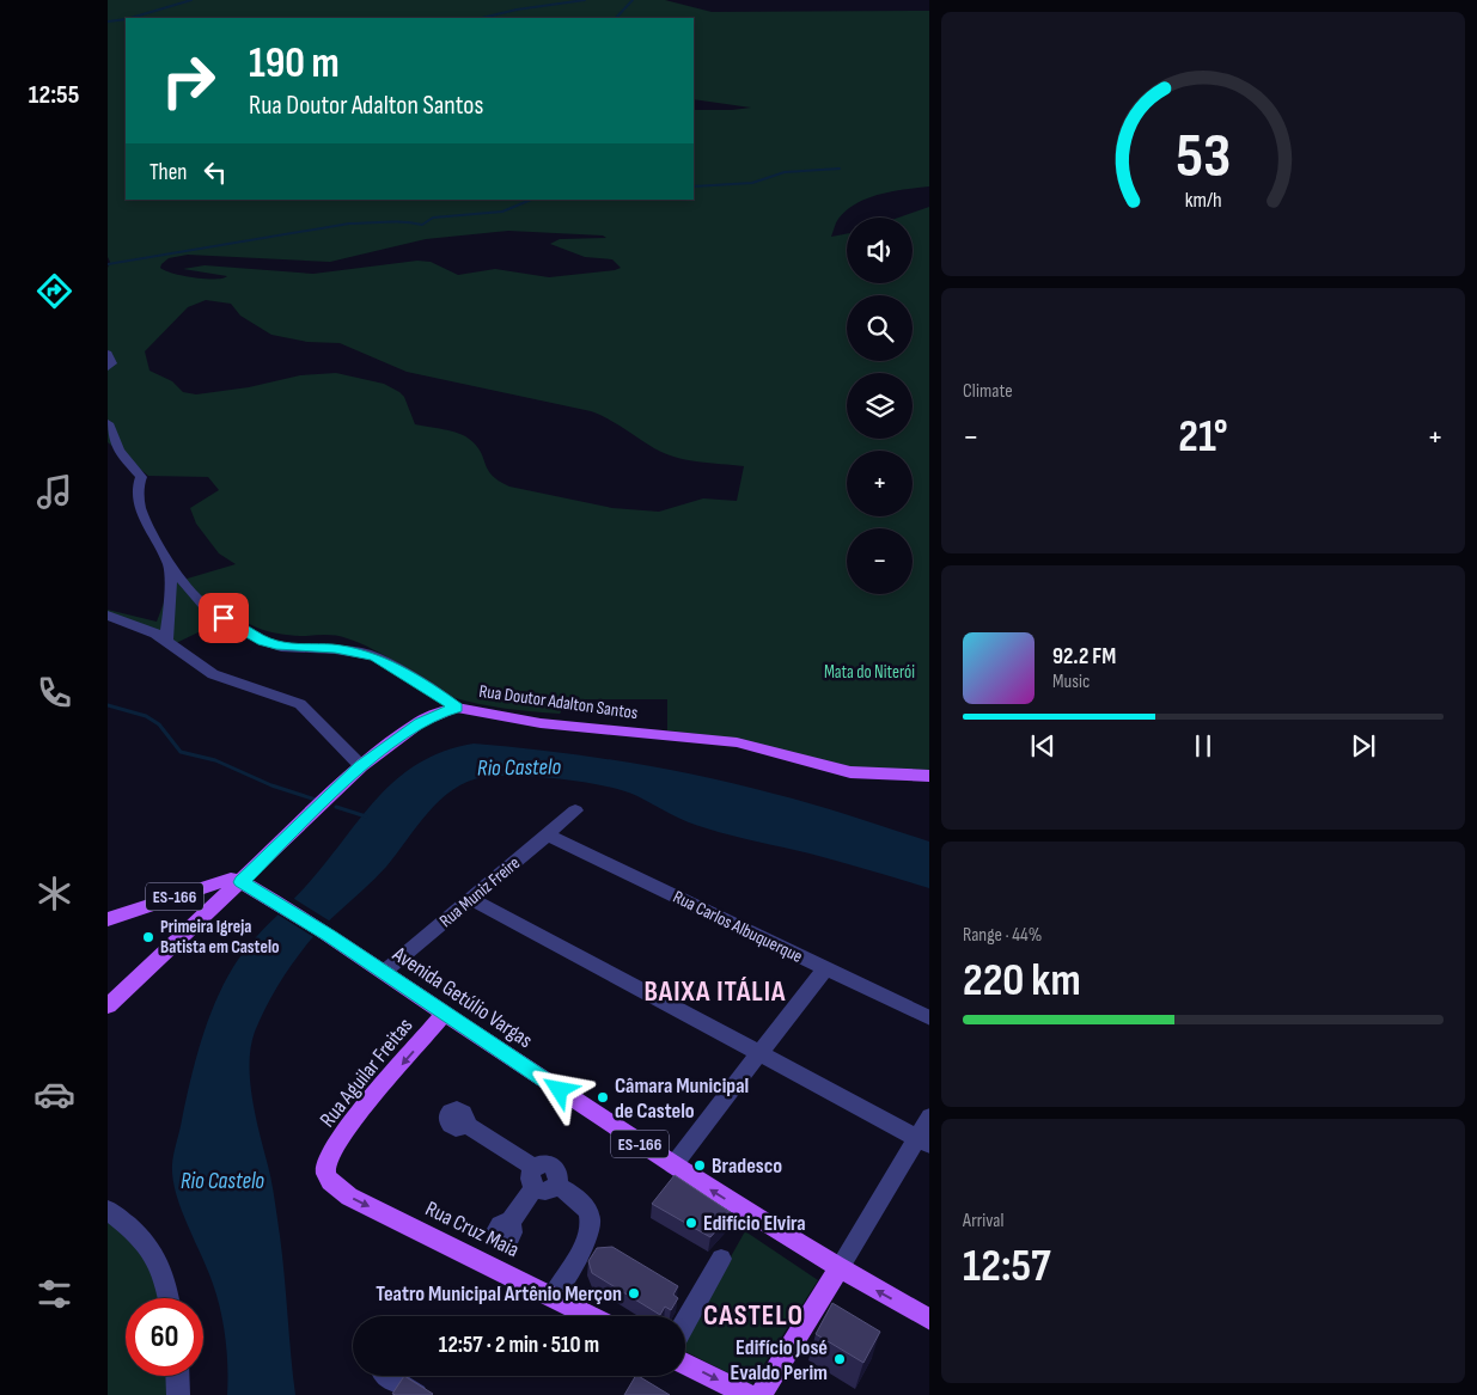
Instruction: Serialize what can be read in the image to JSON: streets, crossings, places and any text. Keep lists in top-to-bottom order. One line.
{"streets":{"main road":["Rua Doutor Adalton Santos","ES-166","Avenida Getúlio Vargas","Rua Aguilar Freitas","Rua Cruz Maia"],"street":["Rua Muniz Freire","Rua Carlos Albuquerque"]},"crossings":[["Rua Doutor Adalton Santos","ES-166"],["Rua Doutor Adalton Santos","Avenida Getúlio Vargas"],["Rua Muniz Freire","Rua Carlos Albuquerque"],["Rua Muniz Freire","Avenida Getúlio Vargas"],["ES-166","Avenida Getúlio Vargas"],["Avenida Getúlio Vargas","Rua Aguilar Freitas"],["Rua Aguilar Freitas","Rua Cruz Maia"]],"one_way":["Rua Aguilar Freitas","Rua Cruz Maia"],"districts":["BAIXA ITÁLIA","CASTELO"],"water":["Rio Castelo"],"parks":["Mata do Niterói"],"places":["Primeira Igreja Batista em Castelo","Câmara Municipal de Castelo","Bradesco","Edifício Elvira","Teatro Municipal Artênio Merçon","Edifício José Evaldo Perim"],"page":{"tabs":"12:55","turn":["190 m","Rua Doutor Adalton Santos"],"then":"Then","map_buttons":["+","−"],"tile":["Climate",["Range · 44%","220 km"],["Arrival","12:57"]],"heat":["−","21°","+"],"song":["92.2 FM","Music"],"limit":"60","trip":"12:57 · 2 min · 510 m","gauge":["53","km/h"]}}
